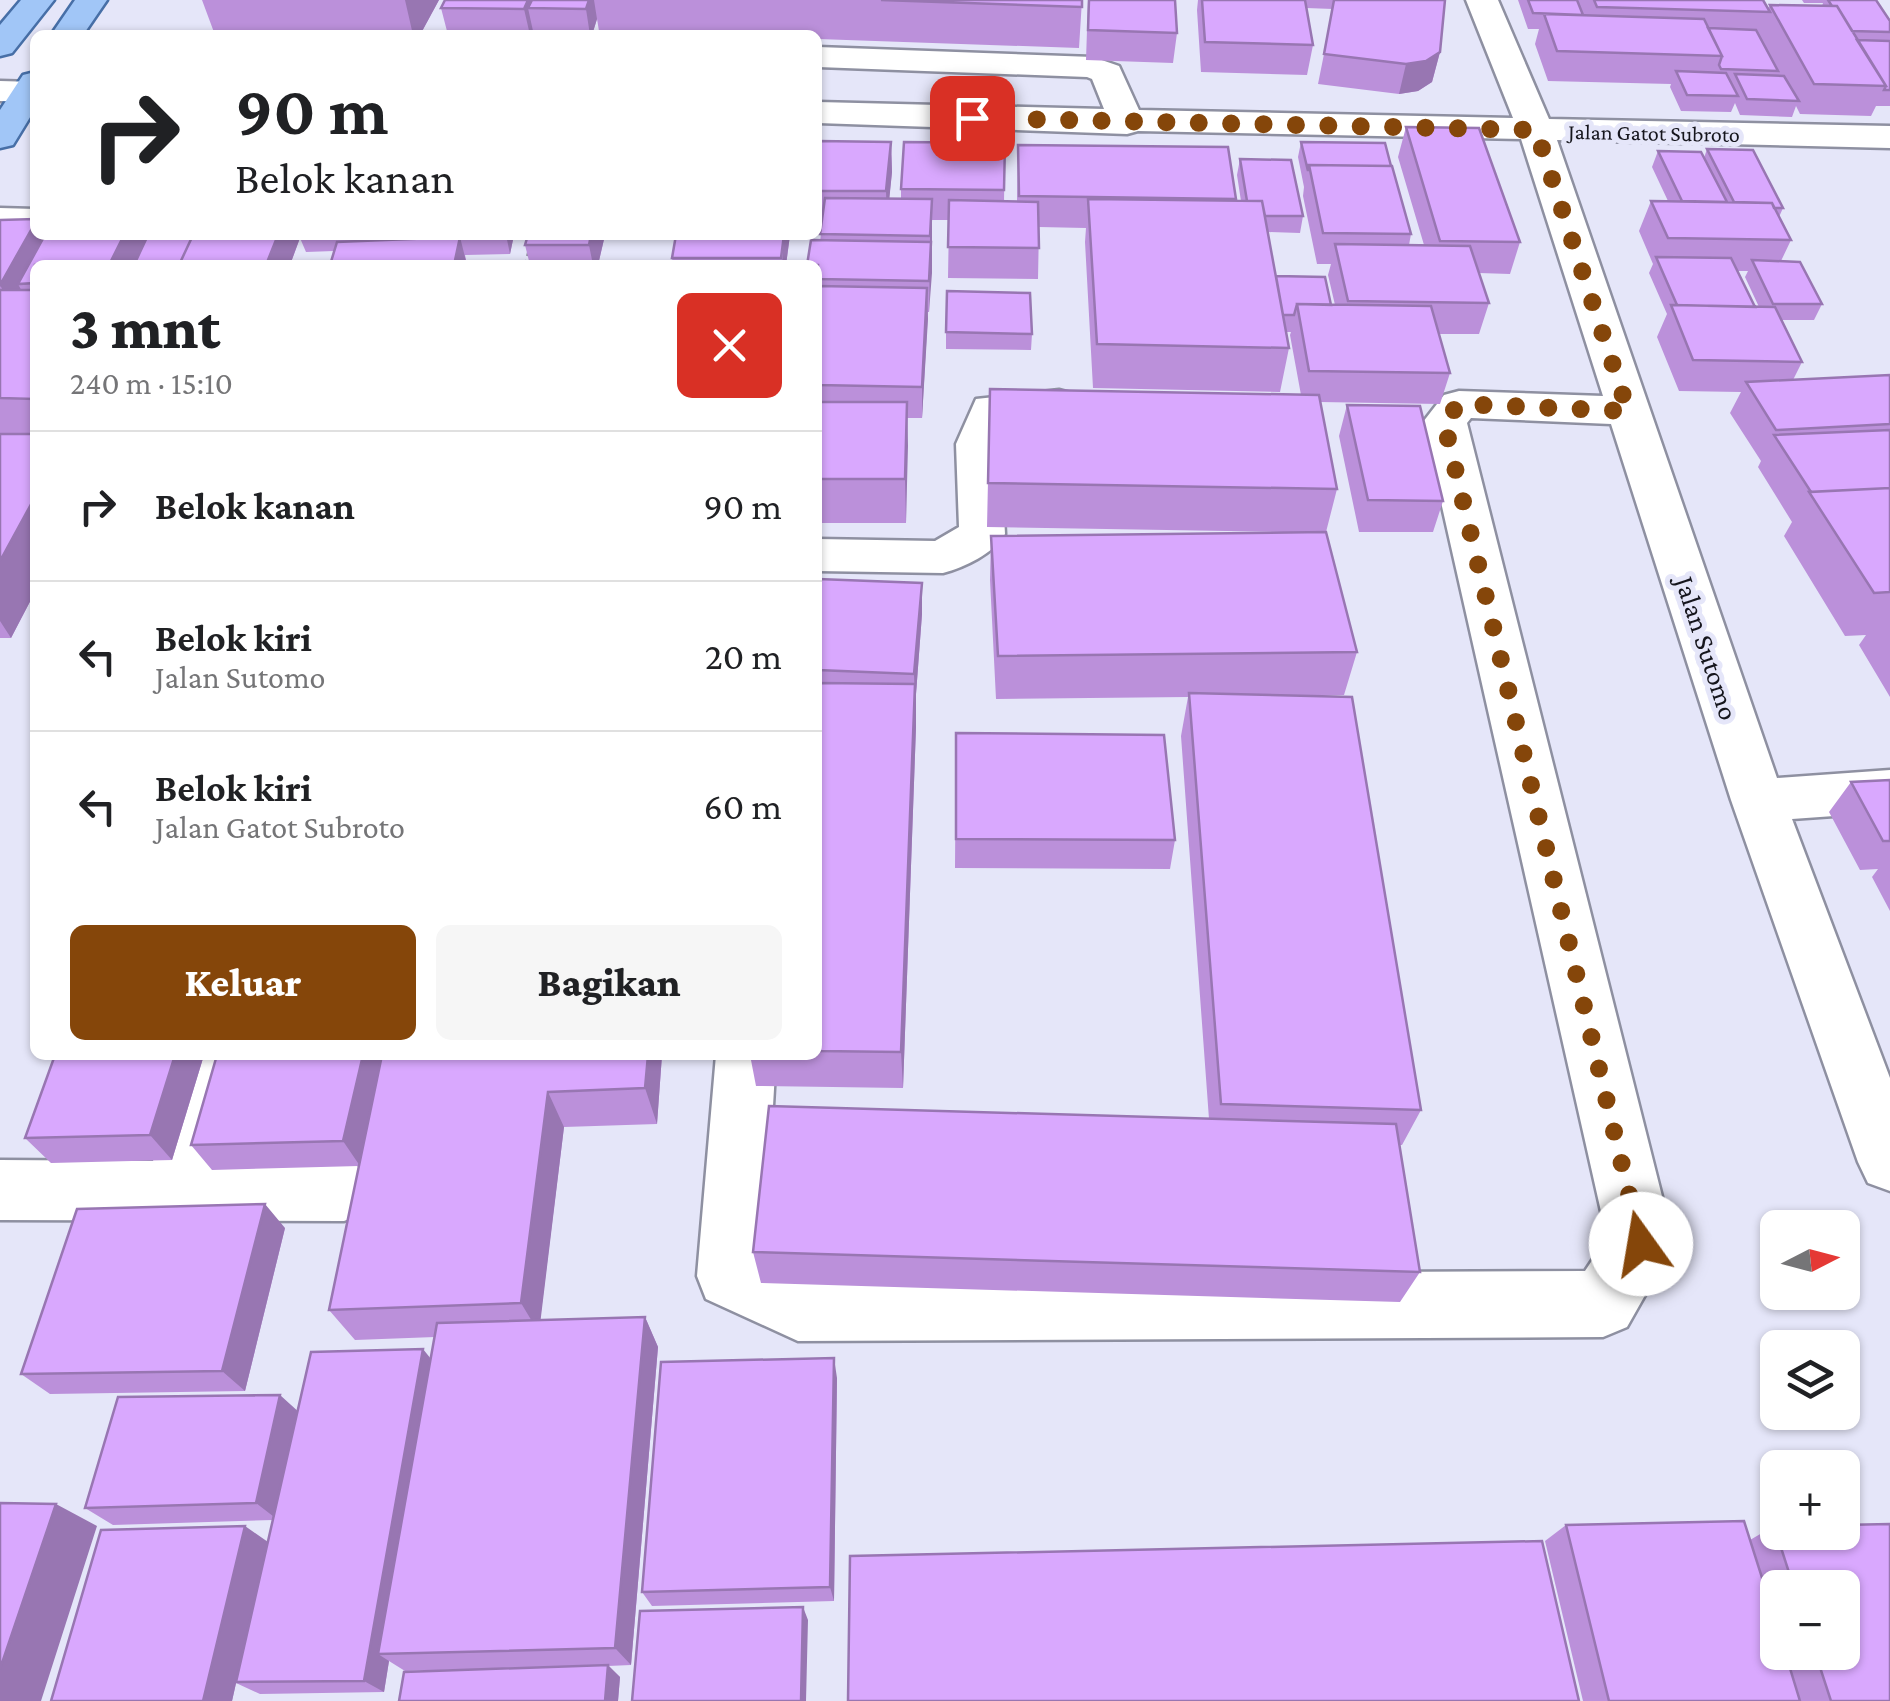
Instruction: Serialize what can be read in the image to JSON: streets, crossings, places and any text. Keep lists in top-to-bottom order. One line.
{"streets":{"street":["Jalan Gatot Subroto","Jalan Sutomo"]},"crossings":[["Jalan Gatot Subroto","Jalan Sutomo"]],"north":"right","page":{"turn":["90 m","Belok kanan"],"heading":["3 mnt","240 m · 15:10"],"list":[{"name":"Belok kanan","value":"90 m"},{"name":"Belok kiri","note":"Jalan Sutomo","value":"20 m"},{"name":"Belok kiri","note":"Jalan Gatot Subroto","value":"60 m"}],"buttons":["Keluar","Bagikan"],"map_buttons":["+","−"]}}
